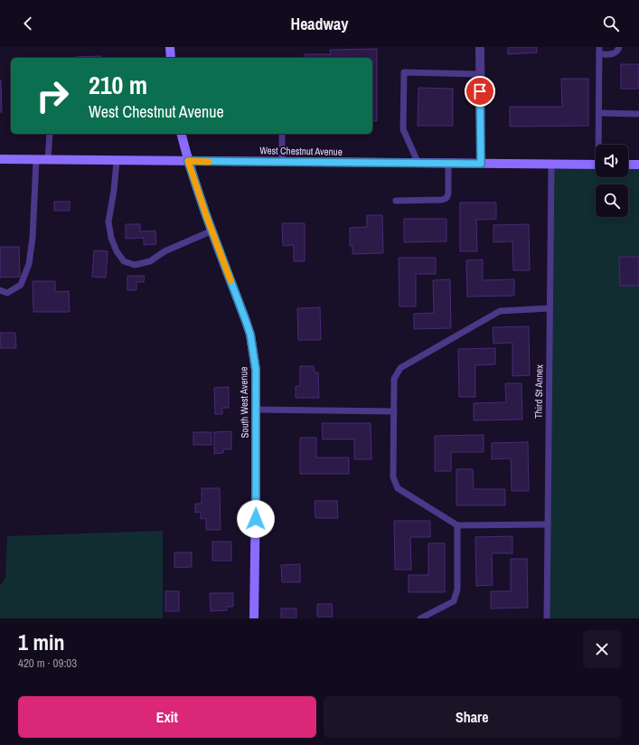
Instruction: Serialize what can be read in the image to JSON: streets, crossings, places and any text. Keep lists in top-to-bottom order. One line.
{"streets":{"street":["West Chestnut Avenue","South West Avenue"],"lane":["Third St Annex"]},"crossings":[["West Chestnut Avenue","Third St Annex"],["West Chestnut Avenue","South West Avenue"]],"page":{"header":"Headway","turn":["210 m","West Chestnut Avenue"],"heading":["1 min","420 m · 09:03"],"buttons":["Exit","Share"]}}
